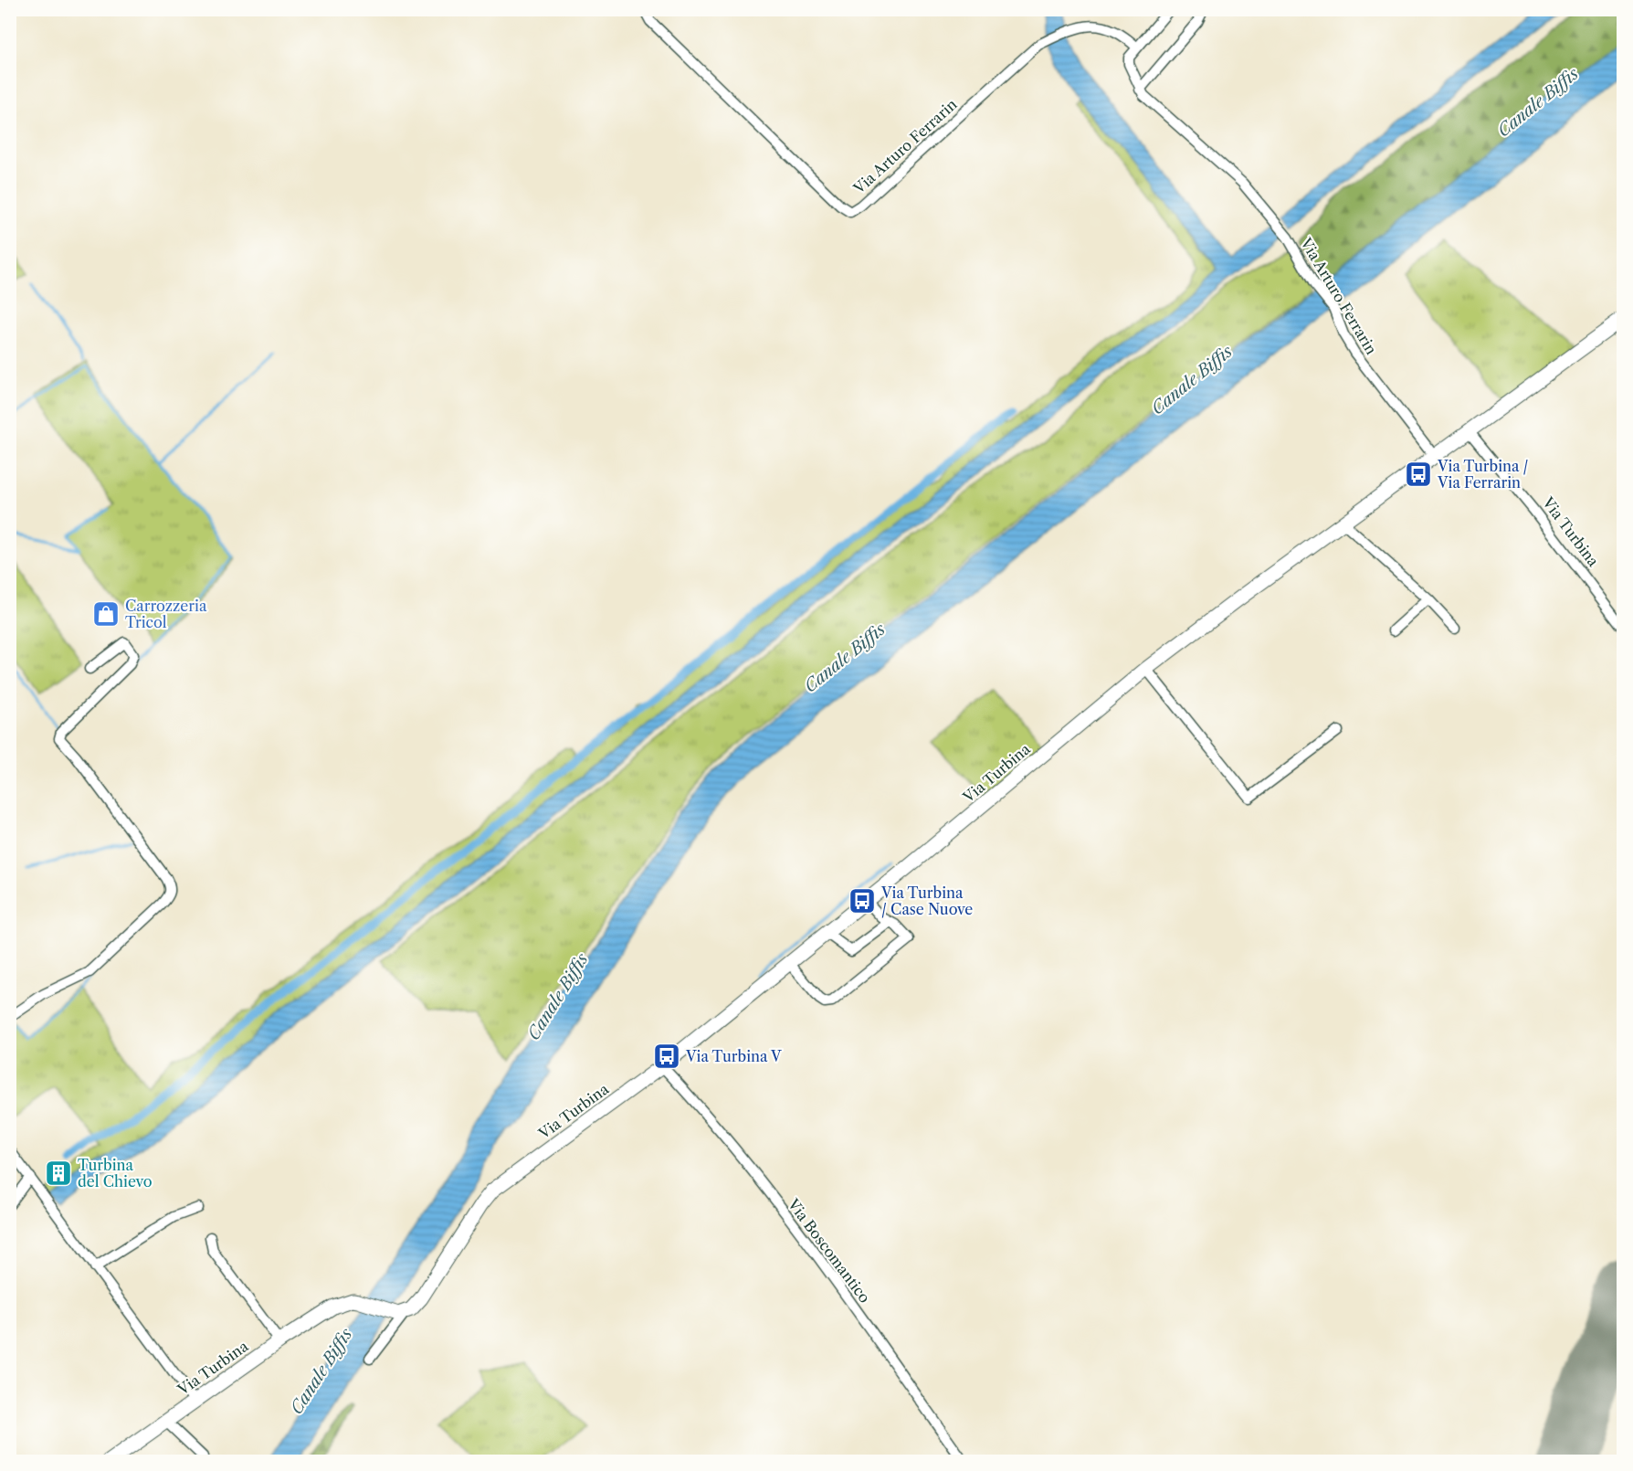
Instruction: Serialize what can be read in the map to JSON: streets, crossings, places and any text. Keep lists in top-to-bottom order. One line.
{"streets":{"street":["Via Arturo Ferrarin","Via Turbina","Via Boscomantico"]},"crossings":[["Via Arturo Ferrarin","Via Turbina"],["Via Turbina","Via Boscomantico"]],"water":["Canale Biffis"],"places":{"bus stop":["Via Turbina / Via Ferrarin","Via Turbina / Case Nuove","Via Turbina V"],"shop":["Carrozzeria Tricol"],"building":["Turbina del Chievo"]}}
